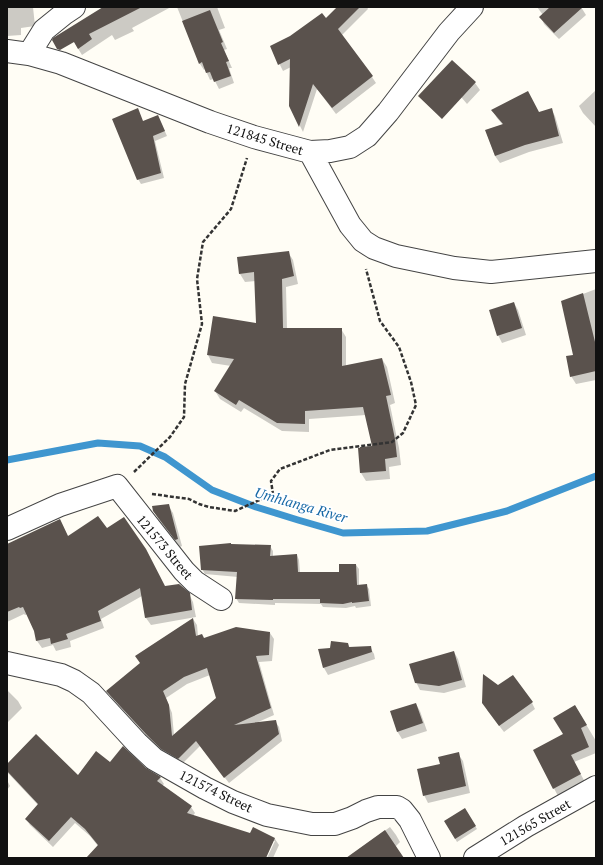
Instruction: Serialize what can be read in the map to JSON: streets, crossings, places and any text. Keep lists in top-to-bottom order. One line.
{"streets":{"street":["121845 Street","121573 Street","121574 Street","121565 Street"]},"water":["Umhlanga River"]}
